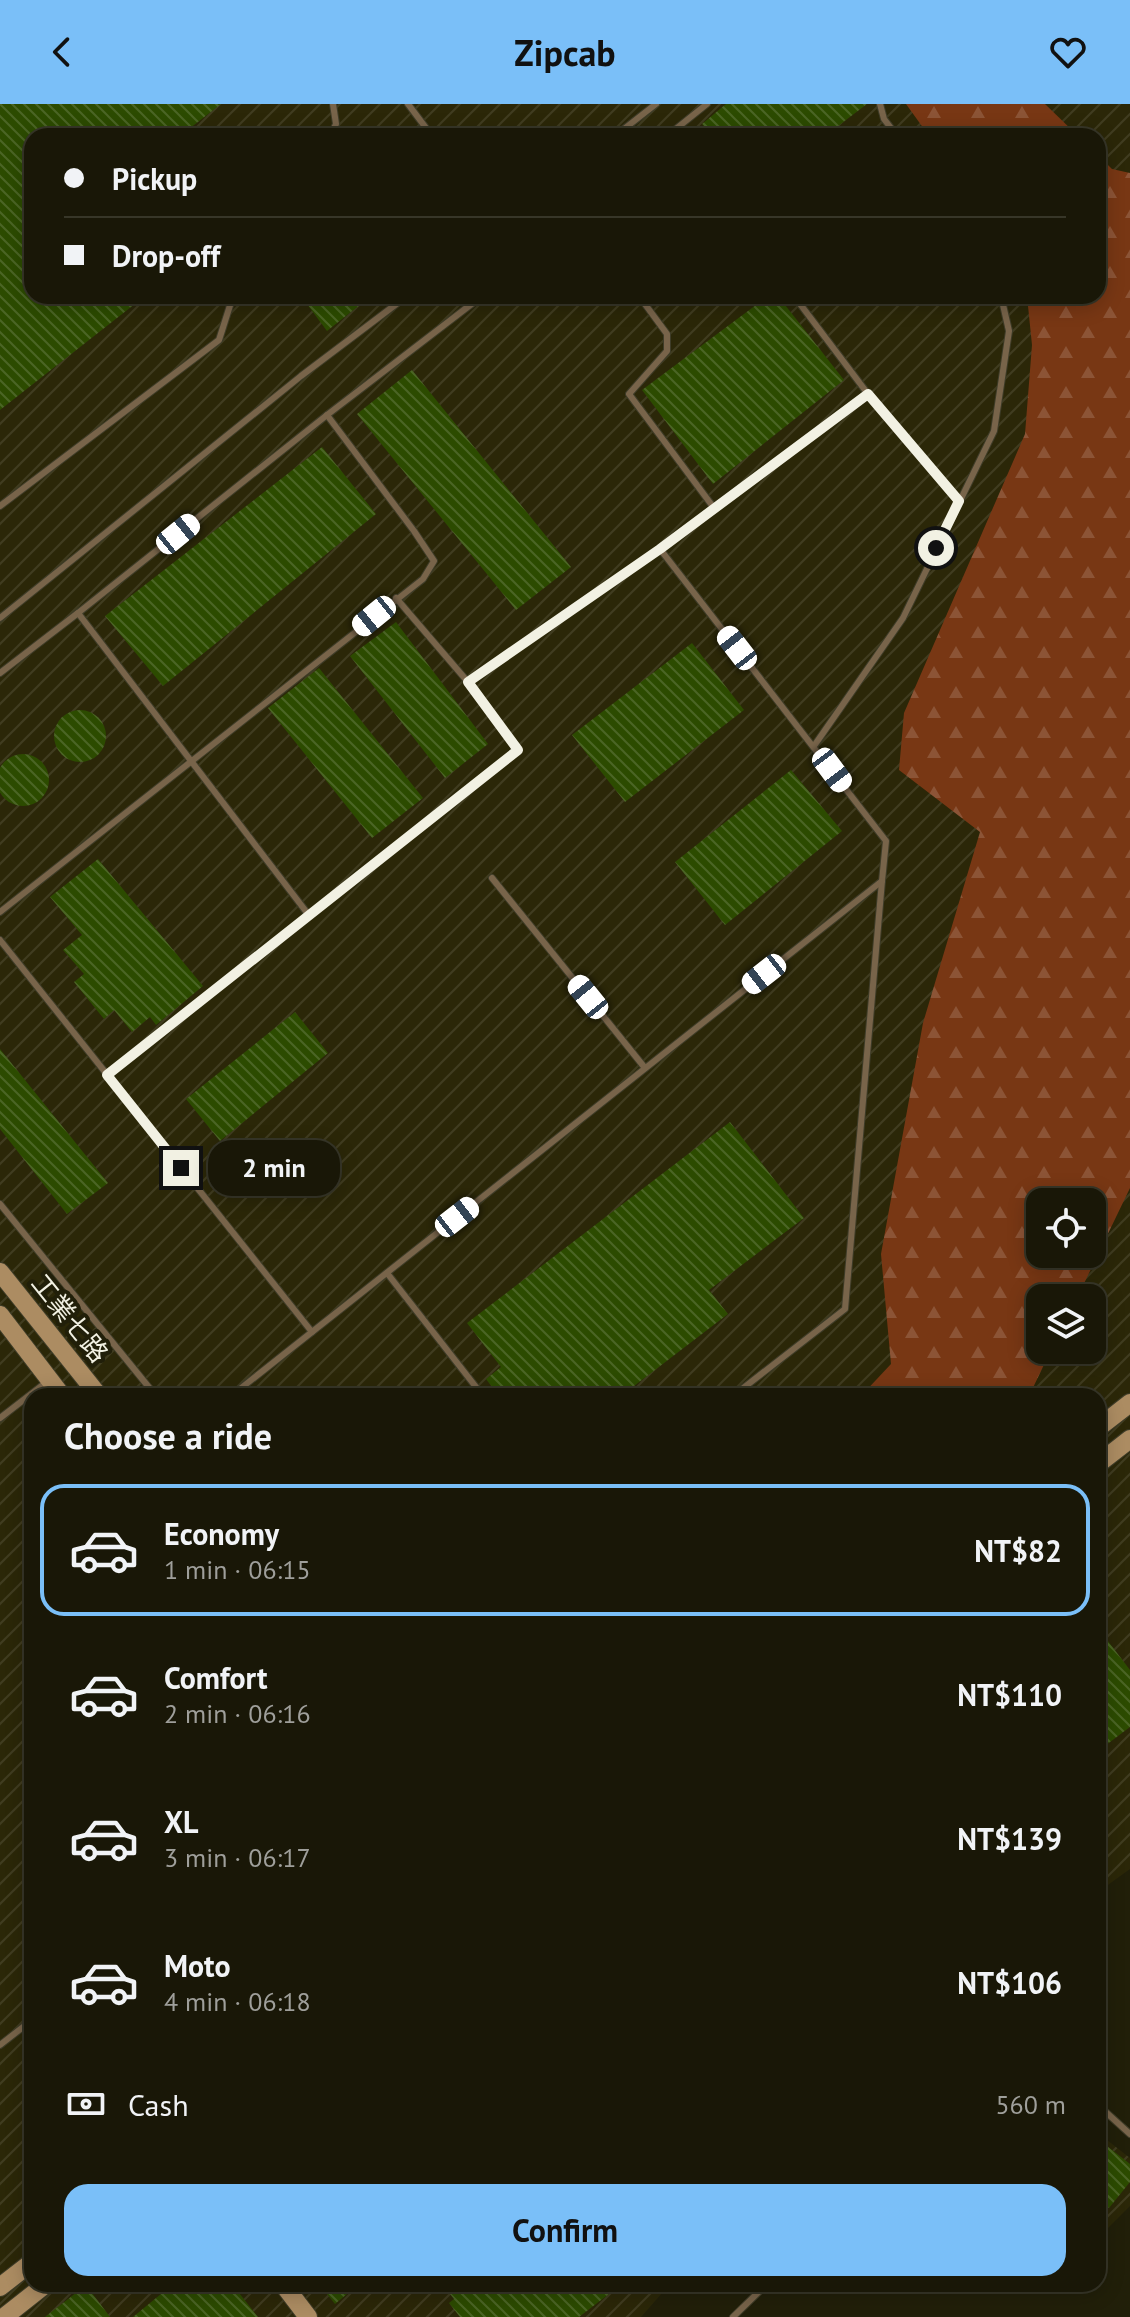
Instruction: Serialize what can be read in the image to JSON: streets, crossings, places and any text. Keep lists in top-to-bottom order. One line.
{"streets":{"street":["工業七路"]},"page":{"header":"Zipcab","banner":["Pickup","Drop-off"],"bubble":"2 min","heading":"Choose a ride","list":[{"name":"Economy","note":"1 min · 06:15","value":"NT$82"},{"name":"Comfort","note":"2 min · 06:16","value":"NT$110"},{"name":"XL","note":"3 min · 06:17","value":"NT$139"},{"name":"Moto","note":"4 min · 06:18","value":"NT$106"}],"pay":["Cash","560 m"],"buttons":"Confirm"}}
